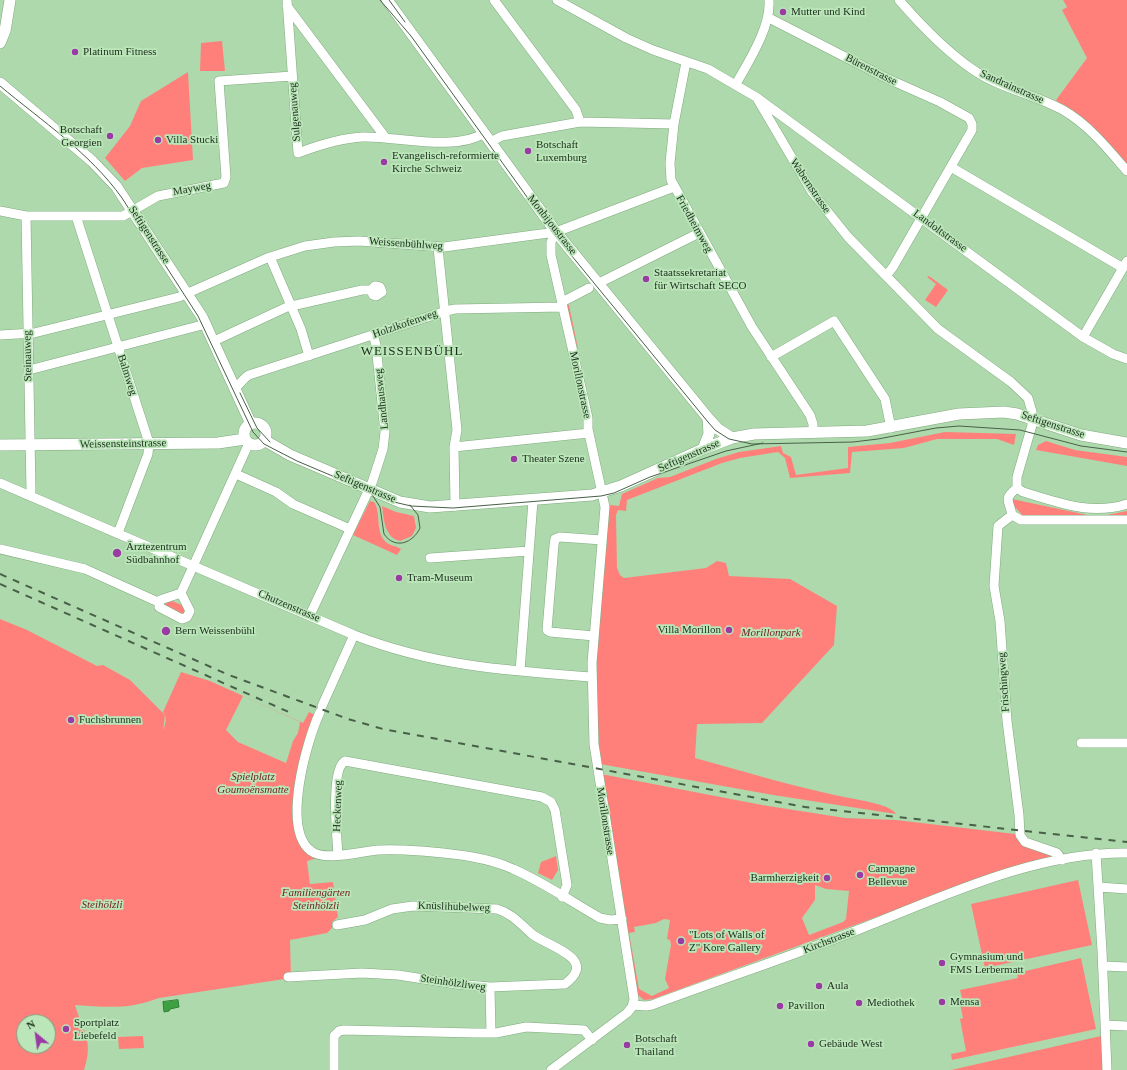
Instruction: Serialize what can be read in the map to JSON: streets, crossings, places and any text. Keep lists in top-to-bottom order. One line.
{"streets":{"main road":["Monbijoustrasse","Seftigenstrasse","Weissensteinstrasse"],"street":["Bürenstrasse","Sandrainstrasse","Sulgenauweg","Wabernstrasse","Mayweg","Friedheimweg","Landoltstrasse","Weissenbühlweg","Holzikofenweg","Steinauweg","Balmweg","Morillonstrasse","Landhausweg","Chutzenstrasse","Frischingweg","Heckenweg","Knüslihubelweg","Kirchstrasse","Steinhölzliweg"]},"crossings":[["Sulgenauweg","Mayweg"],["Sulgenauweg","Friedheimweg"],["Sulgenauweg","Monbijoustrasse"],["Wabernstrasse","Friedheimweg"],["Wabernstrasse","Landoltstrasse"],["Wabernstrasse","Seftigenstrasse"],["Mayweg","Seftigenstrasse"],["Friedheimweg","Seftigenstrasse"],["Friedheimweg","Weissenbühlweg"],["Friedheimweg","Holzikofenweg"],["Monbijoustrasse","Seftigenstrasse"],["Monbijoustrasse","Weissenbühlweg"],["Monbijoustrasse","Holzikofenweg"],["Monbijoustrasse","Morillonstrasse"],["Seftigenstrasse","Weissenbühlweg"],["Seftigenstrasse","Holzikofenweg"],["Seftigenstrasse","Morillonstrasse"],["Seftigenstrasse","Landhausweg"],["Seftigenstrasse","Weissensteinstrasse"],["Weissenbühlweg","Steinauweg"],["Weissenbühlweg","Balmweg"],["Weissenbühlweg","Morillonstrasse"],["Holzikofenweg","Morillonstrasse"],["Holzikofenweg","Landhausweg"],["Steinauweg","Weissensteinstrasse"],["Steinauweg","Chutzenstrasse"],["Balmweg","Weissensteinstrasse"],["Balmweg","Chutzenstrasse"],["Morillonstrasse","Chutzenstrasse"],["Morillonstrasse","Kirchstrasse"],["Landhausweg","Chutzenstrasse"],["Frischingweg","Kirchstrasse"],["Knüslihubelweg","Steinhölzliweg"]],"districts":["WEISSENBÜHL"],"parks":["Morillonpark","Spielplatz Goumoënsmatte","Familiengärten Steinhölzli","Steihölzli"],"places":["Mutter und Kind","Platinum Fitness","Botschaft Georgien","Villa Stucki","Botschaft Luxemburg","Evangelisch-reformierte Kirche Schweiz","Staatssekretariat für Wirtschaft SECO","Theater Szene","Ärztezentrum Südbahnhof","Tram-Museum","Villa Morillon","Bern Weissenbühl","Fuchsbrunnen","Campagne Bellevue","Barmherzigkeit","\"Lots of Walls of Z\" Kore Gallery","Gymnasium und FMS Lerbermatt","Aula","Mensa","Mediothek","Pavillon","Sportplatz Liebefeld","Gebäude West","Botschaft Thailand"],"north":"top left"}
